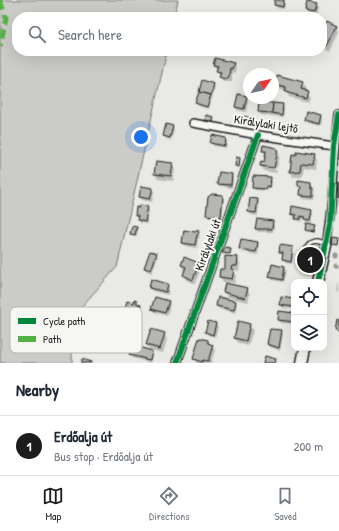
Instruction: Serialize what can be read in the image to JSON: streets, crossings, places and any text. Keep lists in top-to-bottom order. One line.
{"streets":{"street":["Királylaki lejtő","Királylaki út"]},"crossings":[["Királylaki lejtő","Királylaki út"]],"legend":["Cycle path","Path"],"north":"top right","page":{"search":"Search here","pins":"1","heading":"Nearby","list":[{"mark":"1","name":"Erdőalja út","note":"Bus stop · Erdőalja út","value":"200 m"}],"nav":["Map","Directions","Saved"]}}
